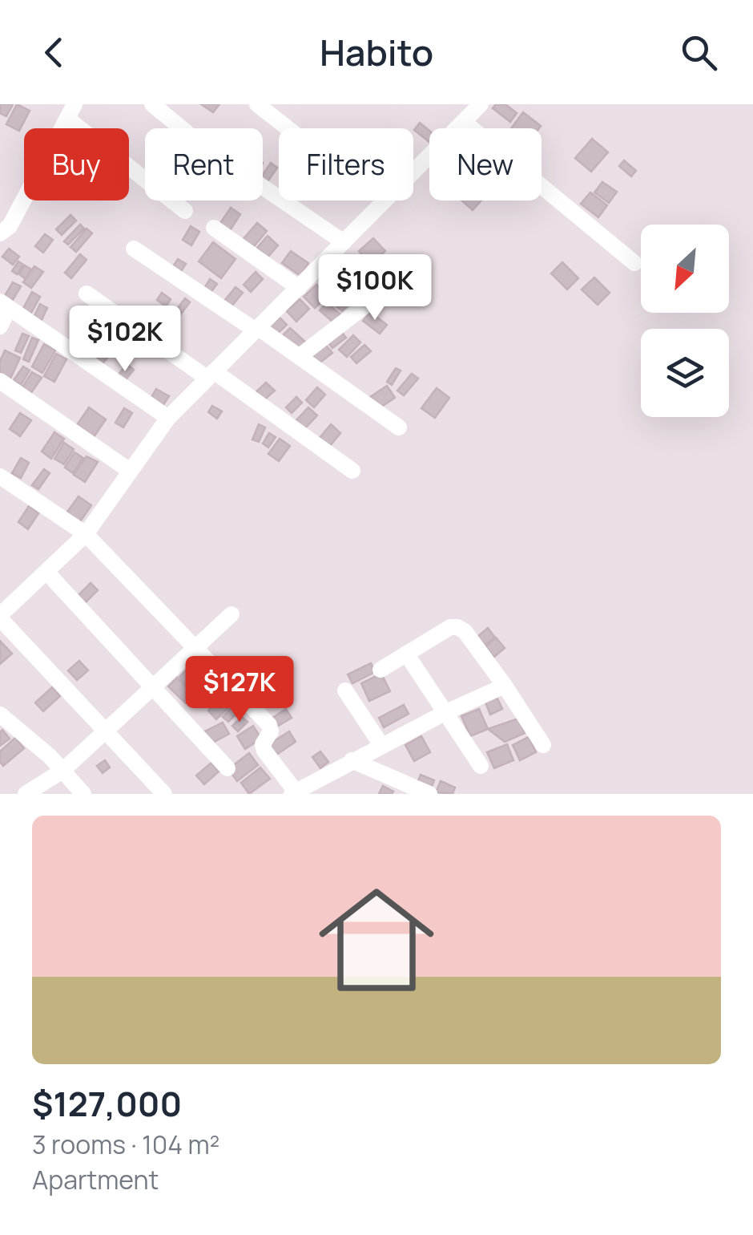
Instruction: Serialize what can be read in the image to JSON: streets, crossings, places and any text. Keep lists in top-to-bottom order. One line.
{"north":"bottom left","page":{"header":"Habito","chip":["Buy","Rent","Filters","New"],"price":["$100K","$102K","$127K"],"list":[{"name":"$127,000","note":"3 rooms · 104 m² · Apartment"}]}}
